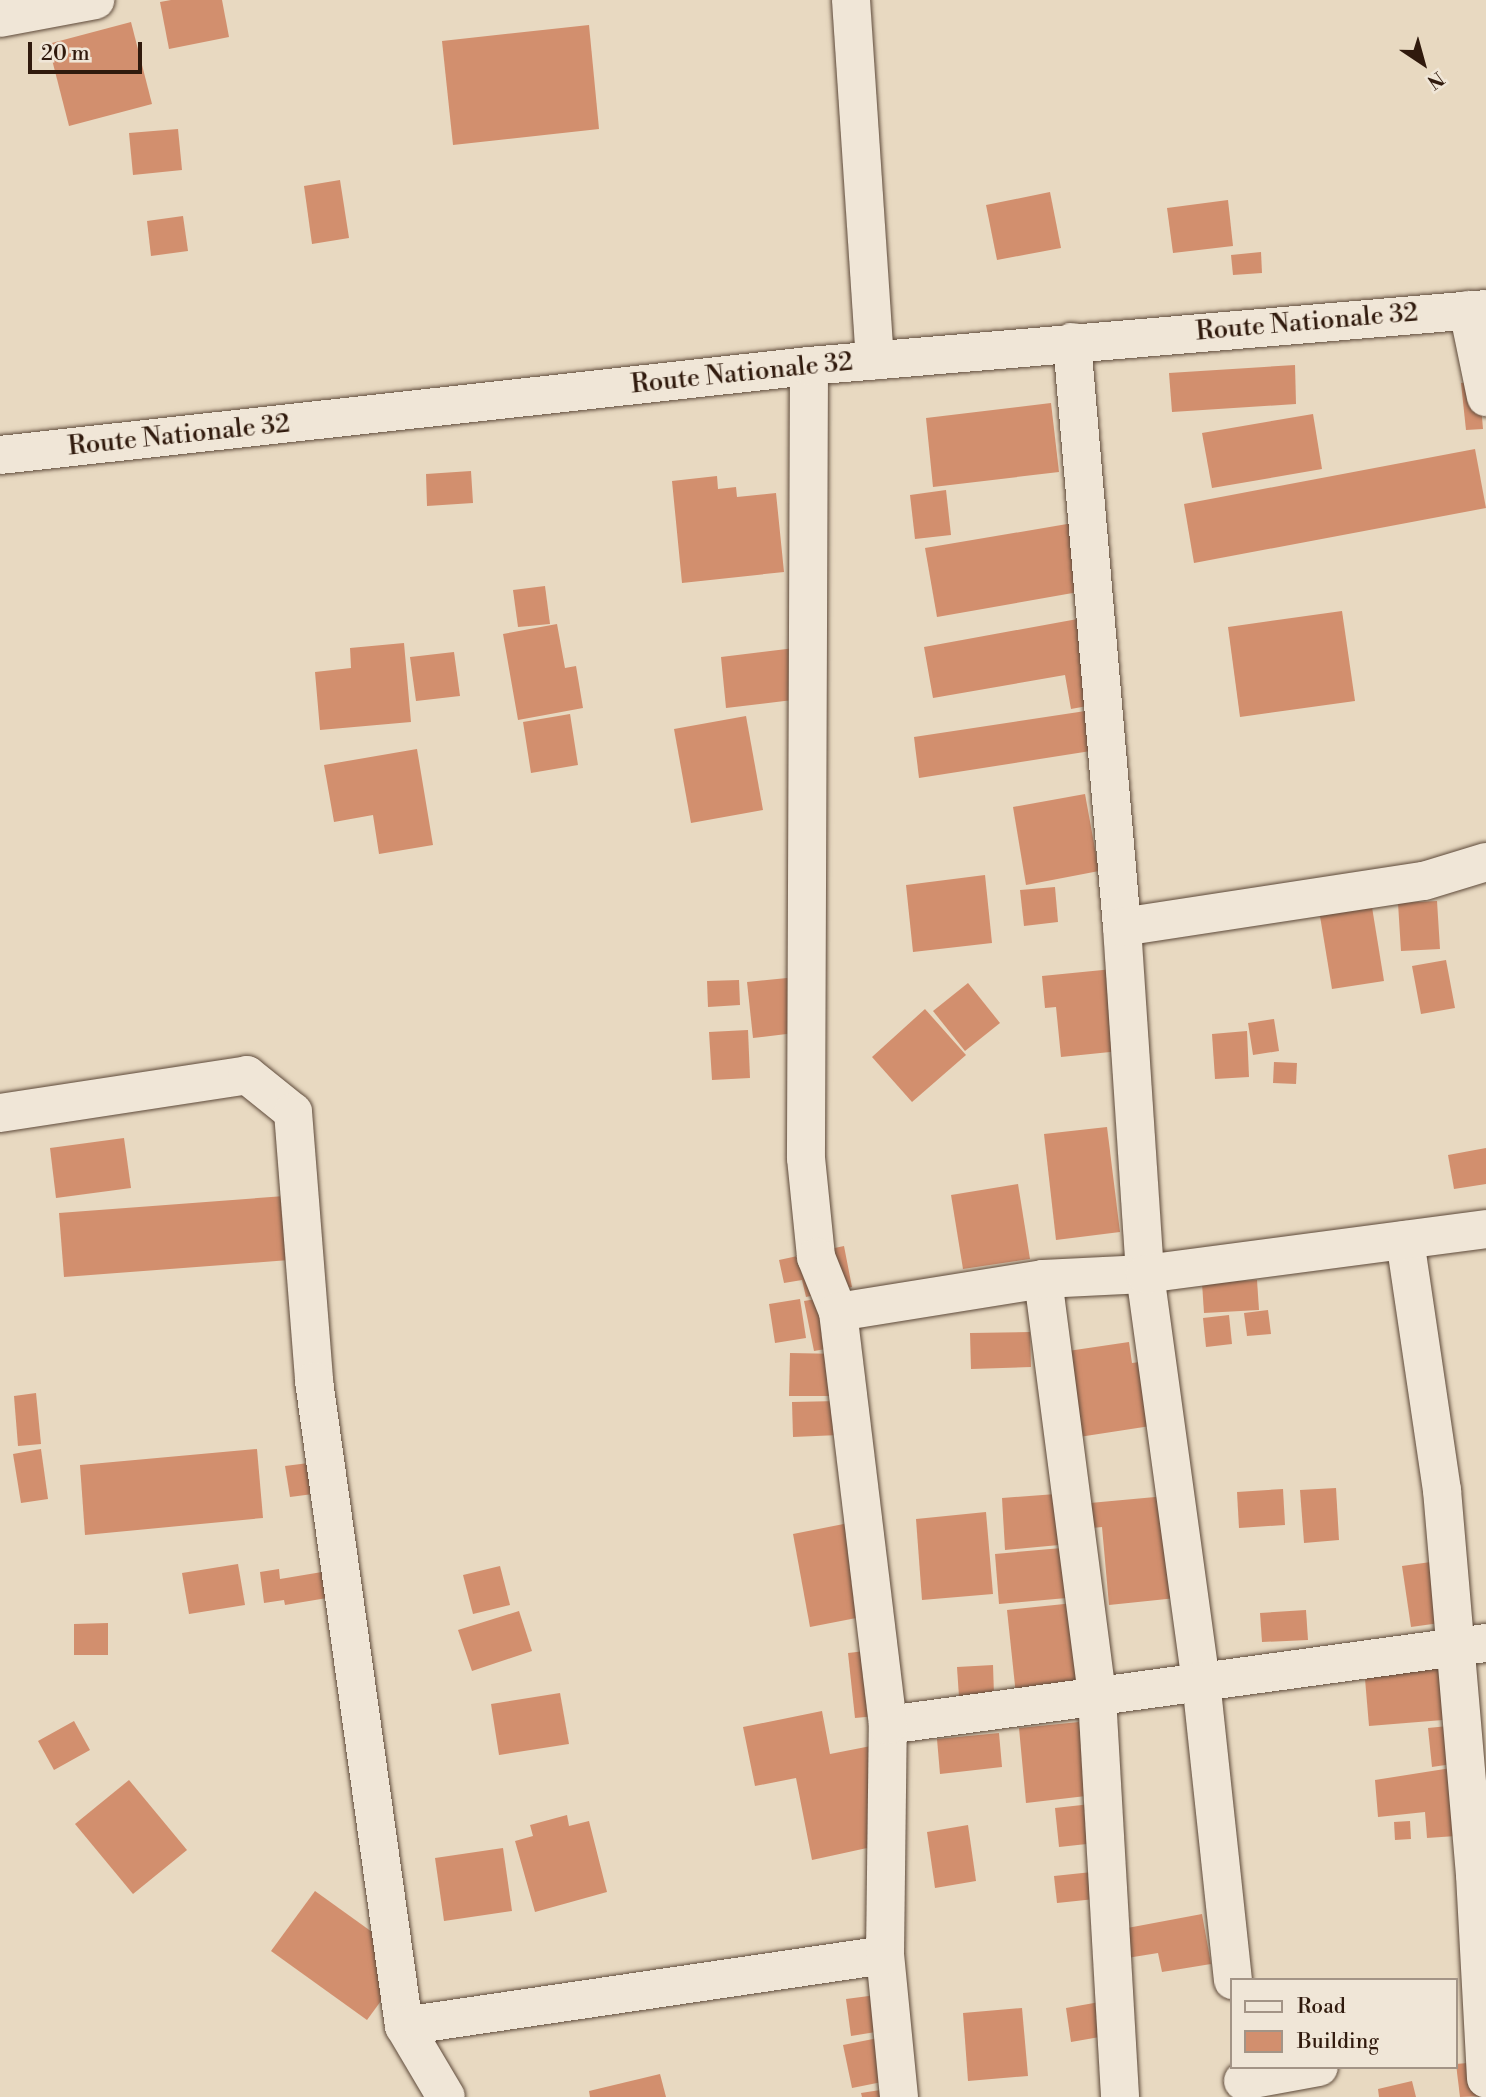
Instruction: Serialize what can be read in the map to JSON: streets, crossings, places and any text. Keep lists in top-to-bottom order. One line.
{"streets":{"street":["Route Nationale 32"]},"legend":["Road","Building"],"scale_bar":"20 m","north":"bottom right"}
